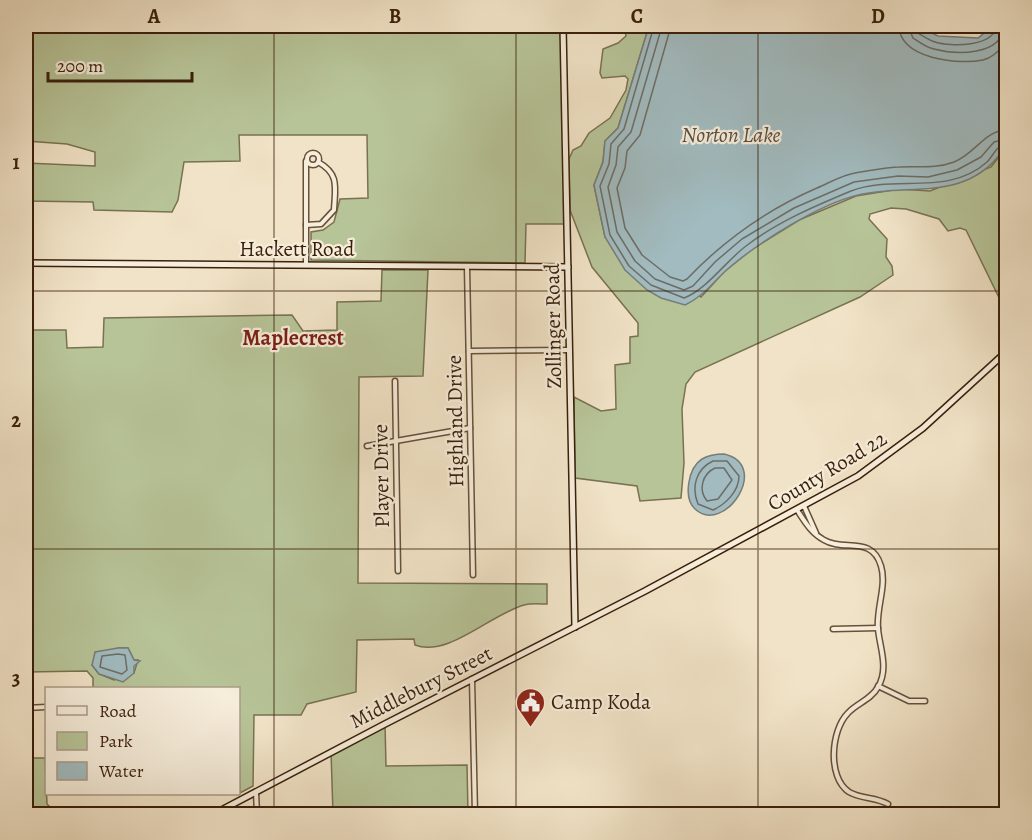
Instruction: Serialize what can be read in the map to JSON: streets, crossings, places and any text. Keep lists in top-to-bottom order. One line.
{"streets":{"street":["Hackett Road","Zollinger Road","Highland Drive","County Road 22","Player Drive","Middlebury Street"]},"crossings":[["Hackett Road","Zollinger Road"],["Hackett Road","Highland Drive"],["Zollinger Road","Middlebury Street"],["County Road 22","Middlebury Street"]],"districts":["Maplecrest"],"water":["Norton Lake"],"places":{"public building":["Camp Koda"]},"legend":["Road","Park","Water"],"scale_bar":"200 m","grid":{"columns":["A","B","C","D"],"rows":["1","2","3"]}}
